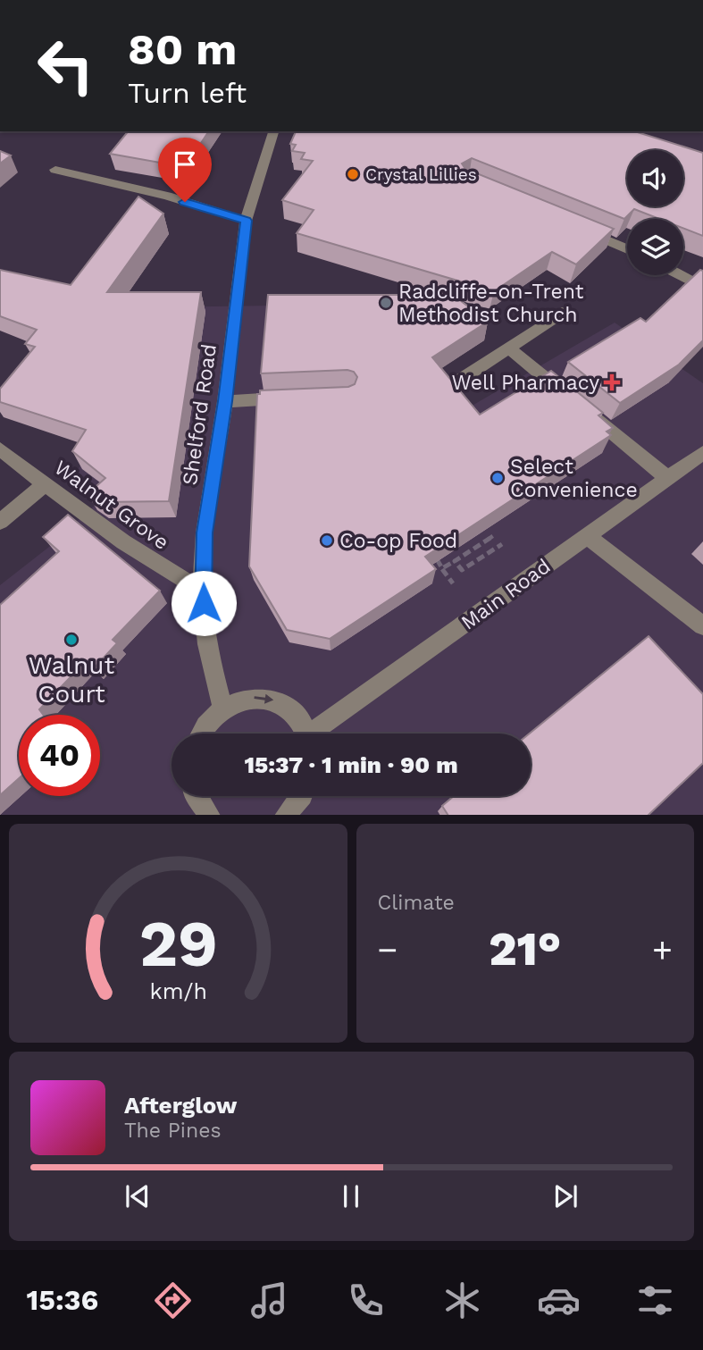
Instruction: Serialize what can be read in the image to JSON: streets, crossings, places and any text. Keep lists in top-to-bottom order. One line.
{"streets":{"street":["Shelford Road","Walnut Grove","Main Road"]},"crossings":[["Shelford Road","Walnut Grove"]],"places":{"other":["Crystal Lillies","Radcliffe-on-Trent Methodist Church","Select Convenience","Co-op Food","Walnut Court"],"health":["Well Pharmacy"]},"page":{"turn":["80 m","Turn left"],"limit":"40","trip":"15:37 · 1 min · 90 m","tile":"Climate","heat":["−","21°","+"],"song":["Afterglow","The Pines"],"tabs":"15:36","gauge":["29","km/h"]}}
